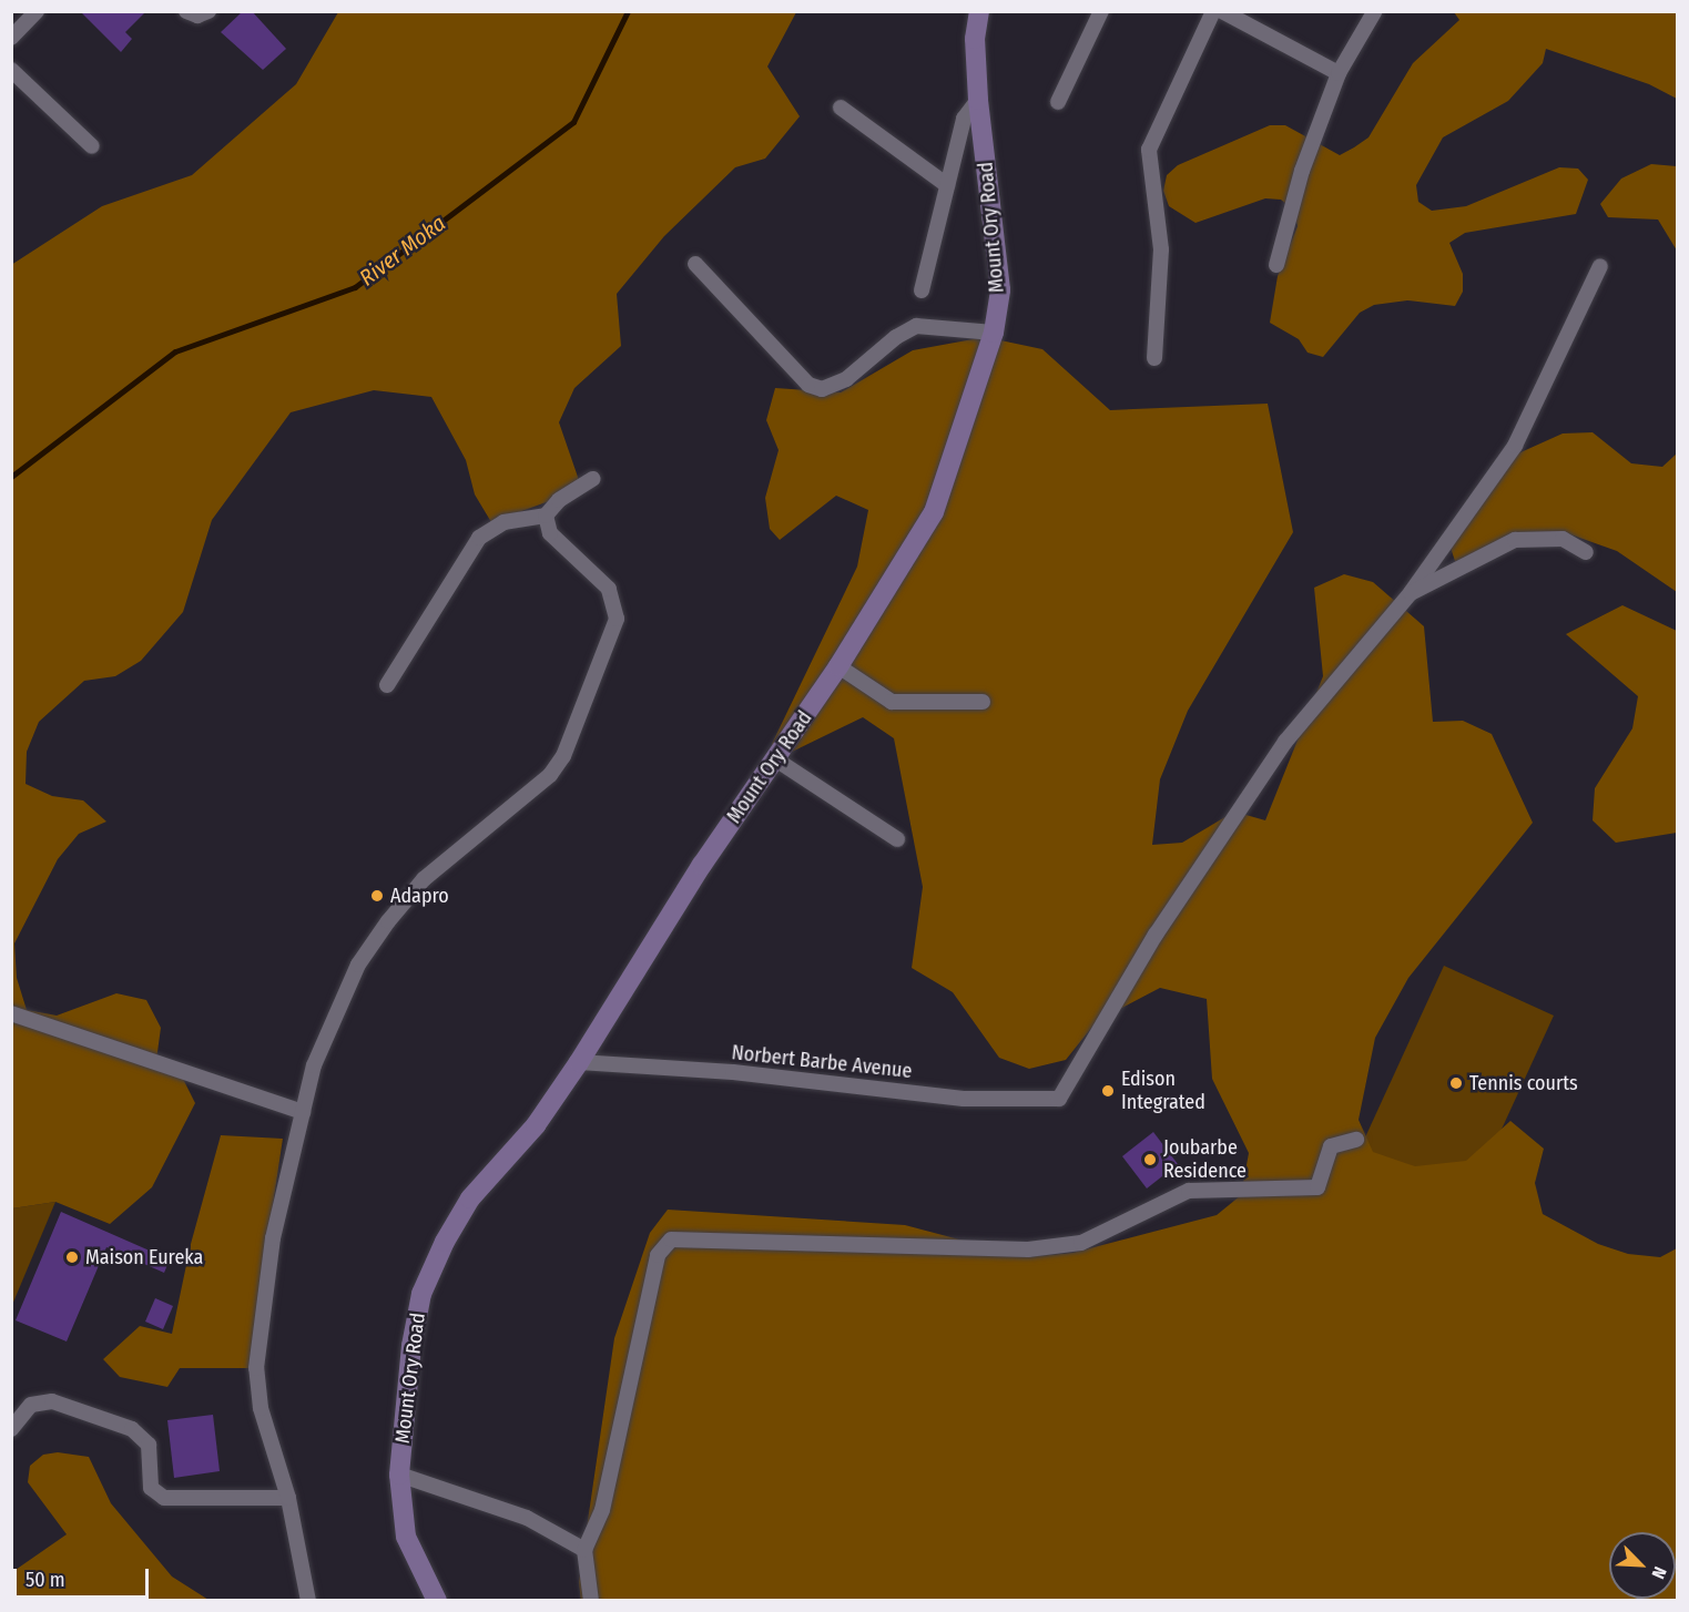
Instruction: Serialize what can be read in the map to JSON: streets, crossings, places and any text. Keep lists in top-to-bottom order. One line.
{"streets":{"main road":["Mount Ory Road"],"street":["Norbert Barbe Avenue"]},"crossings":[["Mount Ory Road","Norbert Barbe Avenue"]],"water":["River Moka"],"places":["Adapro","Tennis courts","Edison Integrated","Joubarbe Residence","Maison Eureka"],"scale_bar":"50 m","north":"bottom right"}
